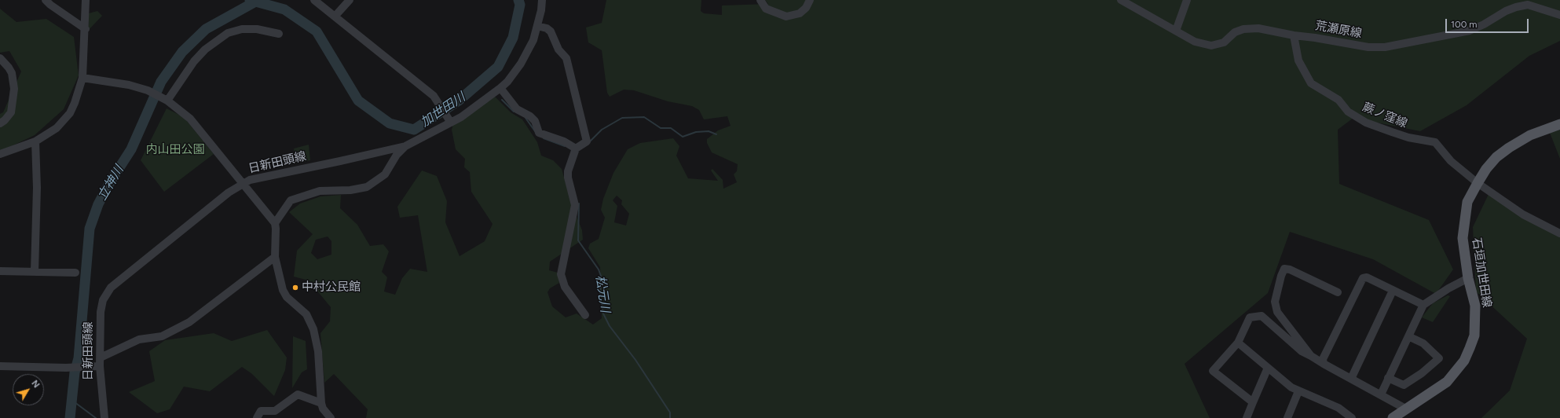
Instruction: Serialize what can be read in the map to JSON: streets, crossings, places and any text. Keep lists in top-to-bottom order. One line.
{"streets":{"main road":["石垣加世田線"],"street":["荒瀬原線","蕨ノ窪線","日新田頭線"]},"crossings":[["荒瀬原線","蕨ノ窪線"],["蕨ノ窪線","石垣加世田線"]],"water":["加世田川","立神川","松元川"],"parks":["内山田公園"],"places":["中村公民館"],"scale_bar":"100 m","north":"top right"}
